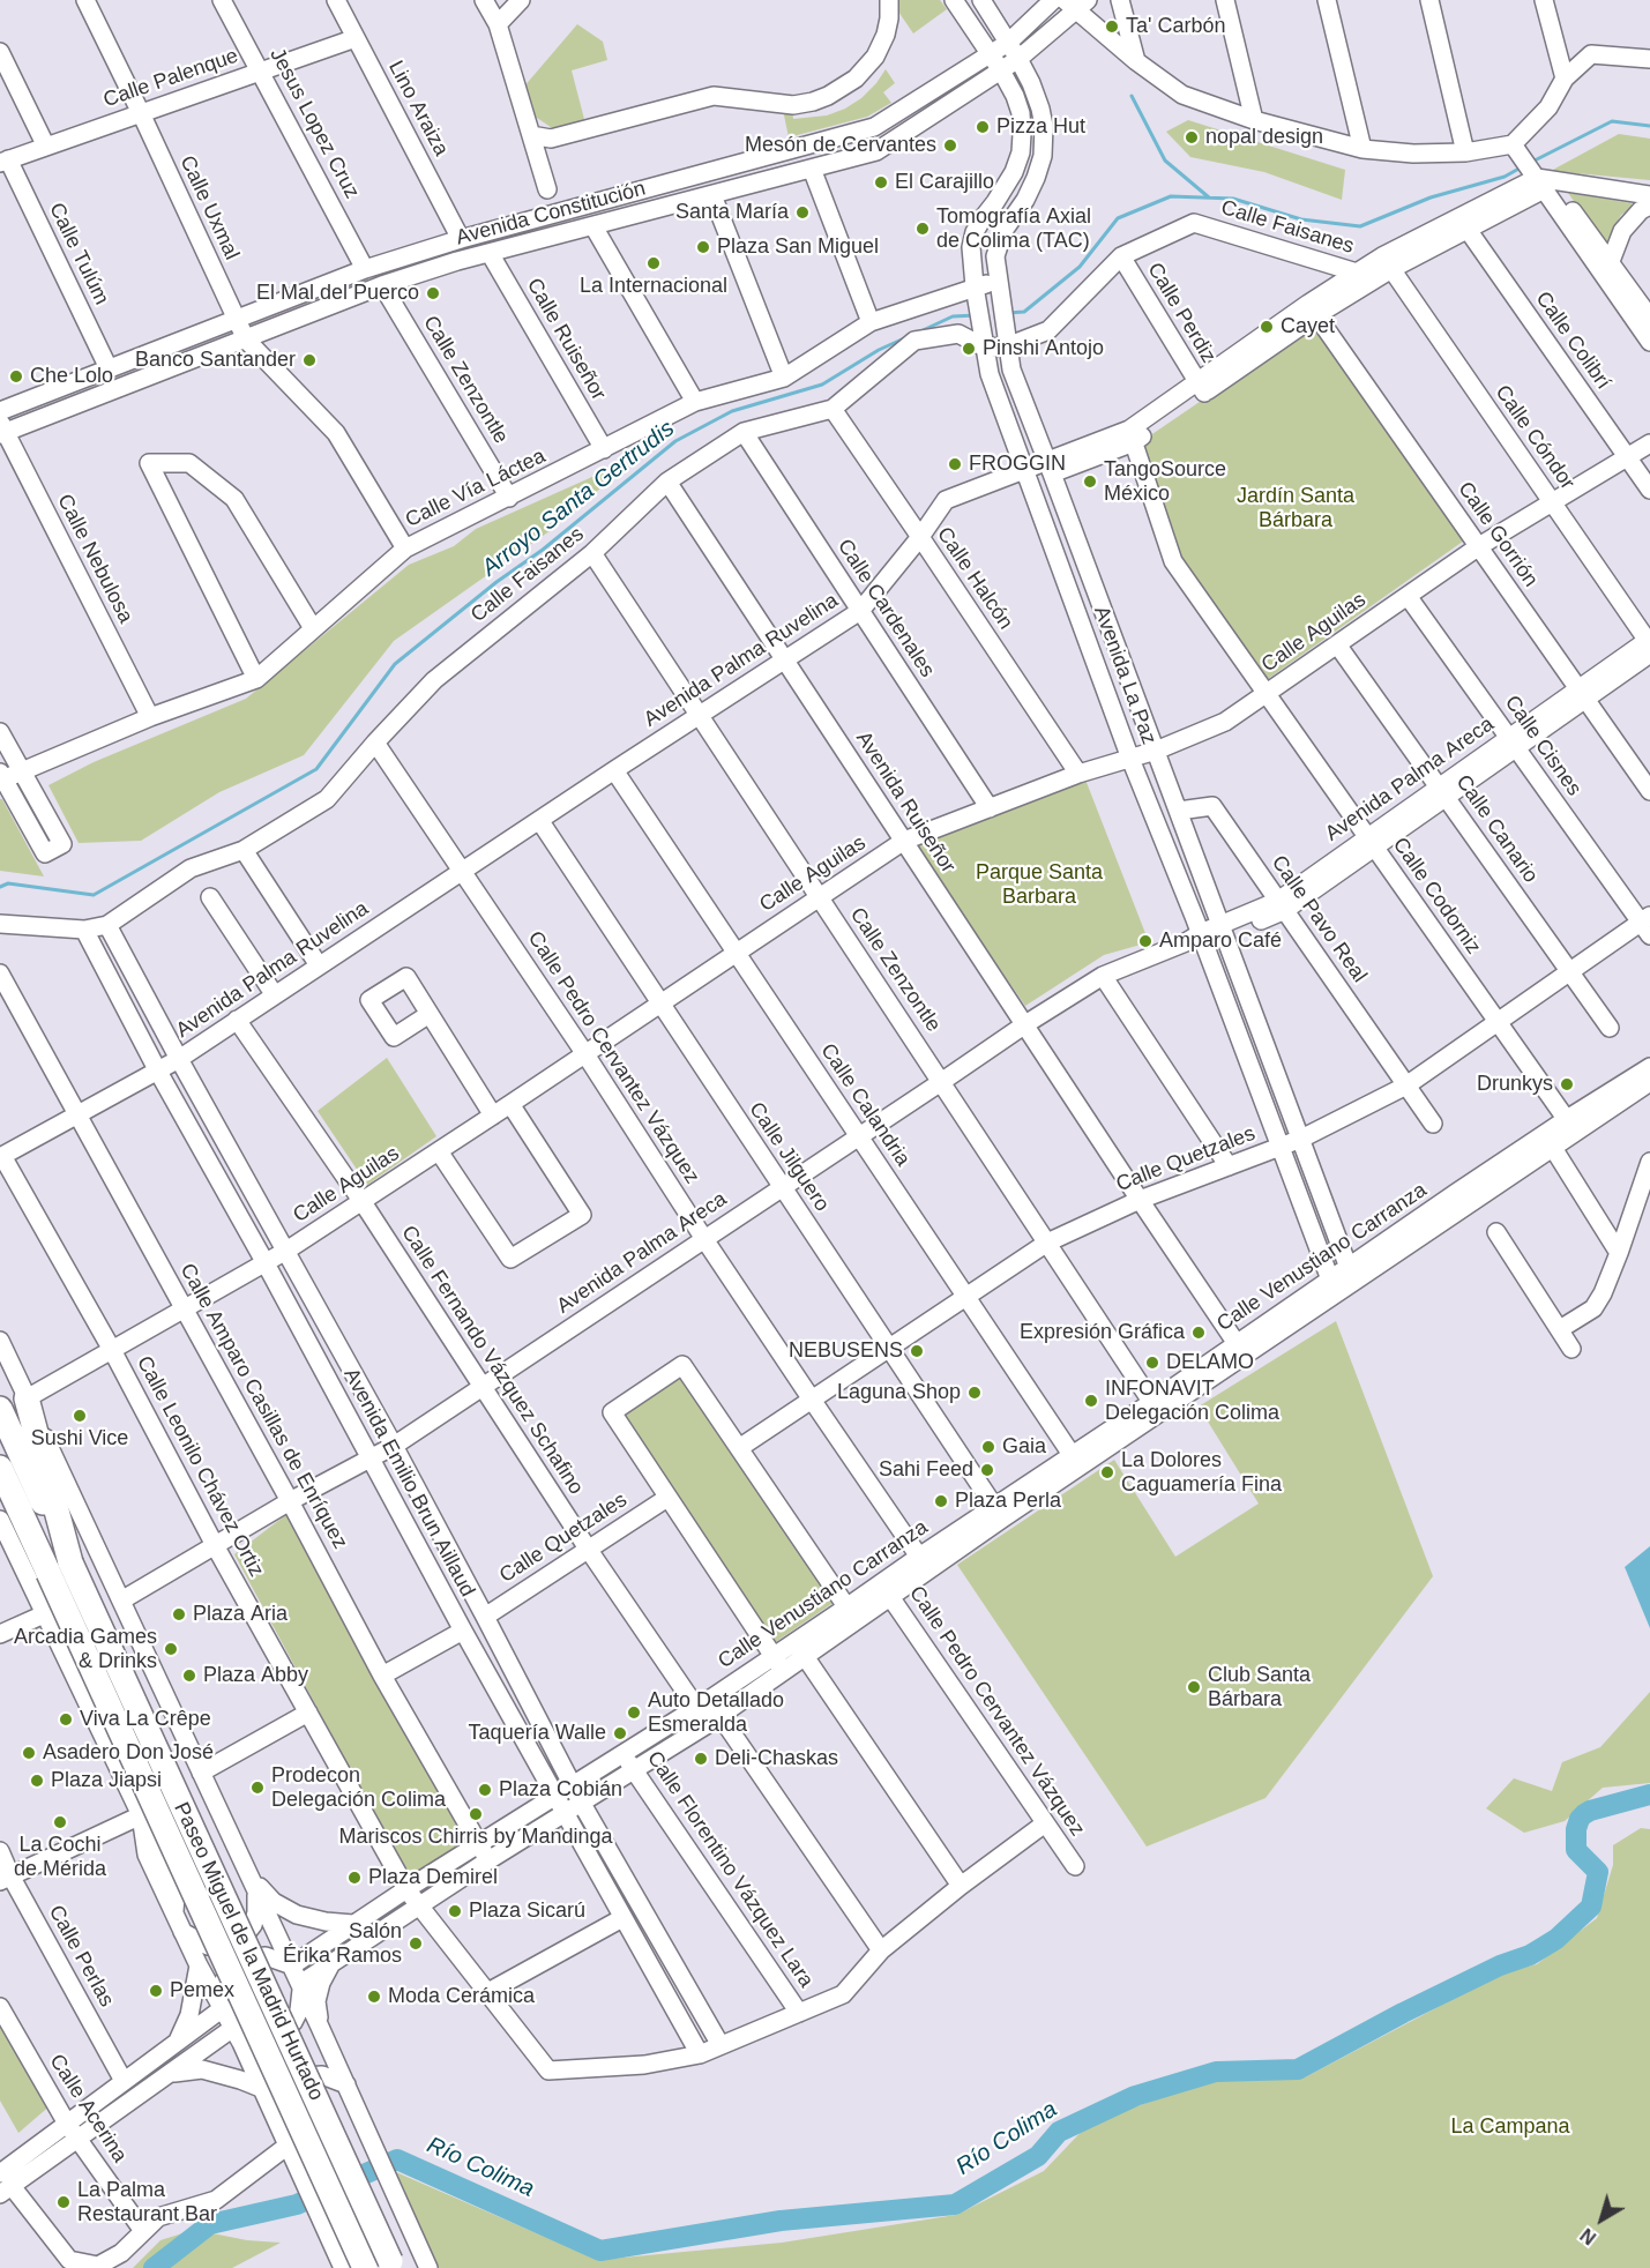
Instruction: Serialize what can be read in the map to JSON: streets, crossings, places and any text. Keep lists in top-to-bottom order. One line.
{"streets":{"highway":["Paseo Miguel de la Madrid Hurtado"],"street":["Calle Palenque","Lino Araiza","Jesus Lopez Cruz","Calle Uxmal","Avenida Constitución","Calle Faisanes","Calle Tulúm","Calle Perdiz","Calle Ruiseñor","Calle Colibrí","Calle Zenzontle","Calle Cóndor","Calle Vía Láctea","Calle Gorrión","Calle Nebulosa","Calle Halcón","Calle Cardenales","Calle Aguilas","Avenida Palma Ruvelina","Avenida La Paz","Calle Cisnes","Avenida Palma Areca","Avenida Ruiseñor","Calle Canario","Calle Codorniz","Calle Pavo Real","Calle Pedro Cervantez Vázquez","Calle Calandria","Calle Jilguero","Calle Quetzales","Calle Venustiano Carranza","Calle Fernando Vázquez Schafino","Calle Amparo Casillas de Enríquez","Calle Leonilo Chávez Ortiz","Avenida Emilio Brun Aillaud","Calle Florentino Vázquez Lara","Calle Perlas","Calle Acerina"]},"crossings":[["Calle Palenque","Lino Araiza"],["Calle Palenque","Jesus Lopez Cruz"],["Calle Palenque","Calle Uxmal"],["Calle Palenque","Calle Tulúm"],["Lino Araiza","Avenida Constitución"],["Jesus Lopez Cruz","Avenida Constitución"],["Calle Uxmal","Avenida Constitución"],["Calle Uxmal","Calle Vía Láctea"],["Avenida Constitución","Calle Tulúm"],["Avenida Constitución","Calle Ruiseñor"],["Avenida Constitución","Calle Zenzontle"],["Avenida Constitución","Calle Nebulosa"],["Avenida Constitución","Avenida La Paz"],["Calle Faisanes","Calle Perdiz"],["Calle Faisanes","Calle Zenzontle"],["Calle Faisanes","Calle Halcón"],["Calle Faisanes","Calle Cardenales"],["Calle Faisanes","Avenida Palma Ruvelina"],["Calle Faisanes","Avenida La Paz"],["Calle Faisanes","Avenida Ruiseñor"],["Calle Faisanes","Calle Pedro Cervantez Vázquez"],["Calle Faisanes","Avenida Emilio Brun Aillaud"],["Calle Perdiz","Avenida Palma Ruvelina"],["Calle Ruiseñor","Calle Vía Láctea"],["Calle Colibrí","Calle Aguilas"],["Calle Colibrí","Avenida Palma Ruvelina"],["Calle Zenzontle","Calle Vía Láctea"],["Calle Zenzontle","Calle Aguilas"],["Calle Zenzontle","Avenida Palma Ruvelina"],["Calle Zenzontle","Avenida Palma Areca"],["Calle Zenzontle","Calle Quetzales"],["Calle Zenzontle","Calle Venustiano Carranza"],["Calle Cóndor","Calle Aguilas"],["Calle Cóndor","Avenida Palma Ruvelina"],["Calle Cóndor","Avenida Palma Areca"],["Calle Vía Láctea","Calle Nebulosa"],["Calle Vía Láctea","Avenida La Paz"],["Calle Gorrión","Calle Aguilas"],["Calle Gorrión","Avenida Palma Ruvelina"],["Calle Gorrión","Avenida Palma Areca"],["Calle Halcón","Calle Aguilas"],["Calle Halcón","Avenida Palma Ruvelina"],["Calle Cardenales","Calle Aguilas"],["Calle Cardenales","Avenida Palma Ruvelina"],["Calle Aguilas","Avenida La Paz"],["Calle Aguilas","Calle Cisnes"],["Calle Aguilas","Avenida Ruiseñor"],["Calle Aguilas","Calle Canario"],["Calle Aguilas","Calle Codorniz"],["Calle Aguilas","Calle Pedro Cervantez Vázquez"],["Calle Aguilas","Calle Calandria"],["Calle Aguilas","Calle Jilguero"],["Calle Aguilas","Calle Fernando Vázquez Schafino"],["Calle Aguilas","Calle Amparo Casillas de Enríquez"],["Calle Aguilas","Calle Leonilo Chávez Ortiz"],["Calle Aguilas","Avenida Emilio Brun Aillaud"],["Avenida Palma Ruvelina","Avenida La Paz"],["Avenida Palma Ruvelina","Avenida Ruiseñor"],["Avenida Palma Ruvelina","Calle Codorniz"],["Avenida Palma Ruvelina","Calle Pedro Cervantez Vázquez"],["Avenida Palma Ruvelina","Calle Calandria"],["Avenida Palma Ruvelina","Calle Jilguero"],["Avenida Palma Ruvelina","Calle Fernando Vázquez Schafino"],["Avenida Palma Ruvelina","Calle Amparo Casillas de Enríquez"],["Avenida Palma Ruvelina","Calle Leonilo Chávez Ortiz"],["Avenida Palma Ruvelina","Avenida Emilio Brun Aillaud"],["Avenida La Paz","Avenida Palma Areca"],["Avenida La Paz","Calle Pavo Real"],["Avenida La Paz","Calle Quetzales"],["Avenida La Paz","Calle Venustiano Carranza"],["Calle Cisnes","Avenida Palma Areca"],["Calle Cisnes","Calle Quetzales"],["Avenida Palma Areca","Avenida Ruiseñor"],["Avenida Palma Areca","Calle Canario"],["Avenida Palma Areca","Calle Codorniz"],["Avenida Palma Areca","Calle Pavo Real"],["Avenida Palma Areca","Calle Pedro Cervantez Vázquez"],["Avenida Palma Areca","Calle Calandria"],["Avenida Palma Areca","Calle Jilguero"],["Avenida Palma Areca","Calle Fernando Vázquez Schafino"],["Avenida Palma Areca","Calle Amparo Casillas de Enríquez"],["Avenida Palma Areca","Calle Leonilo Chávez Ortiz"],["Avenida Palma Areca","Avenida Emilio Brun Aillaud"],["Avenida Ruiseñor","Calle Quetzales"],["Avenida Ruiseñor","Calle Venustiano Carranza"],["Calle Canario","Calle Quetzales"],["Calle Codorniz","Calle Quetzales"],["Calle Codorniz","Calle Venustiano Carranza"],["Calle Pavo Real","Calle Quetzales"],["Calle Pedro Cervantez Vázquez","Calle Quetzales"],["Calle Pedro Cervantez Vázquez","Calle Venustiano Carranza"],["Calle Calandria","Calle Quetzales"],["Calle Calandria","Calle Venustiano Carranza"],["Calle Jilguero","Calle Quetzales"],["Calle Jilguero","Calle Venustiano Carranza"],["Calle Quetzales","Calle Fernando Vázquez Schafino"],["Calle Quetzales","Avenida Emilio Brun Aillaud"],["Calle Venustiano Carranza","Calle Fernando Vázquez Schafino"],["Calle Venustiano Carranza","Calle Amparo Casillas de Enríquez"],["Calle Venustiano Carranza","Calle Leonilo Chávez Ortiz"],["Calle Venustiano Carranza","Avenida Emilio Brun Aillaud"],["Calle Venustiano Carranza","Calle Florentino Vázquez Lara"],["Calle Leonilo Chávez Ortiz","Avenida Emilio Brun Aillaud"]],"water":["Arroyo Santa Gertrudis","Río Colima"],"parks":["Jardín Santa Bárbara","Parque Santa Barbara","La Campana"],"places":["Ta' Carbón","Pizza Hut","nopal design","Mesón de Cervantes","El Carajillo","Santa María","Tomografía Axial de Colima (TAC)","Plaza San Miguel","La Internacional","El Mal del Puerco","Cayet","Pinshi Antojo","Banco Santander","Che Lolo","FROGGIN","TangoSource México","Amparo Café","Drunkys","Expresión Gráfica","NEBUSENS","DELAMO","Laguna Shop","INFONAVIT Delegación Colima","Sushi Vice","Gaia","Sahi Feed","La Dolores Caguamería Fina","Plaza Perla","Plaza Aria","Arcadia Games & Drinks","Plaza Abby","Club Santa Bárbara","Auto Detallado Esmeralda","Viva La Crêpe","Taquería Walle","Asadero Don José","Deli-Chaskas","Plaza Jiapsi","Prodecon Delegación Colima","Plaza Cobián","Mariscos Chirris by Mandinga","La Cochi de Mérida","Plaza Demirel","Plaza Sicarú","Salón Érika Ramos","Pemex","Moda Cerámica","La Palma Restaurant Bar"],"north":"bottom left"}
